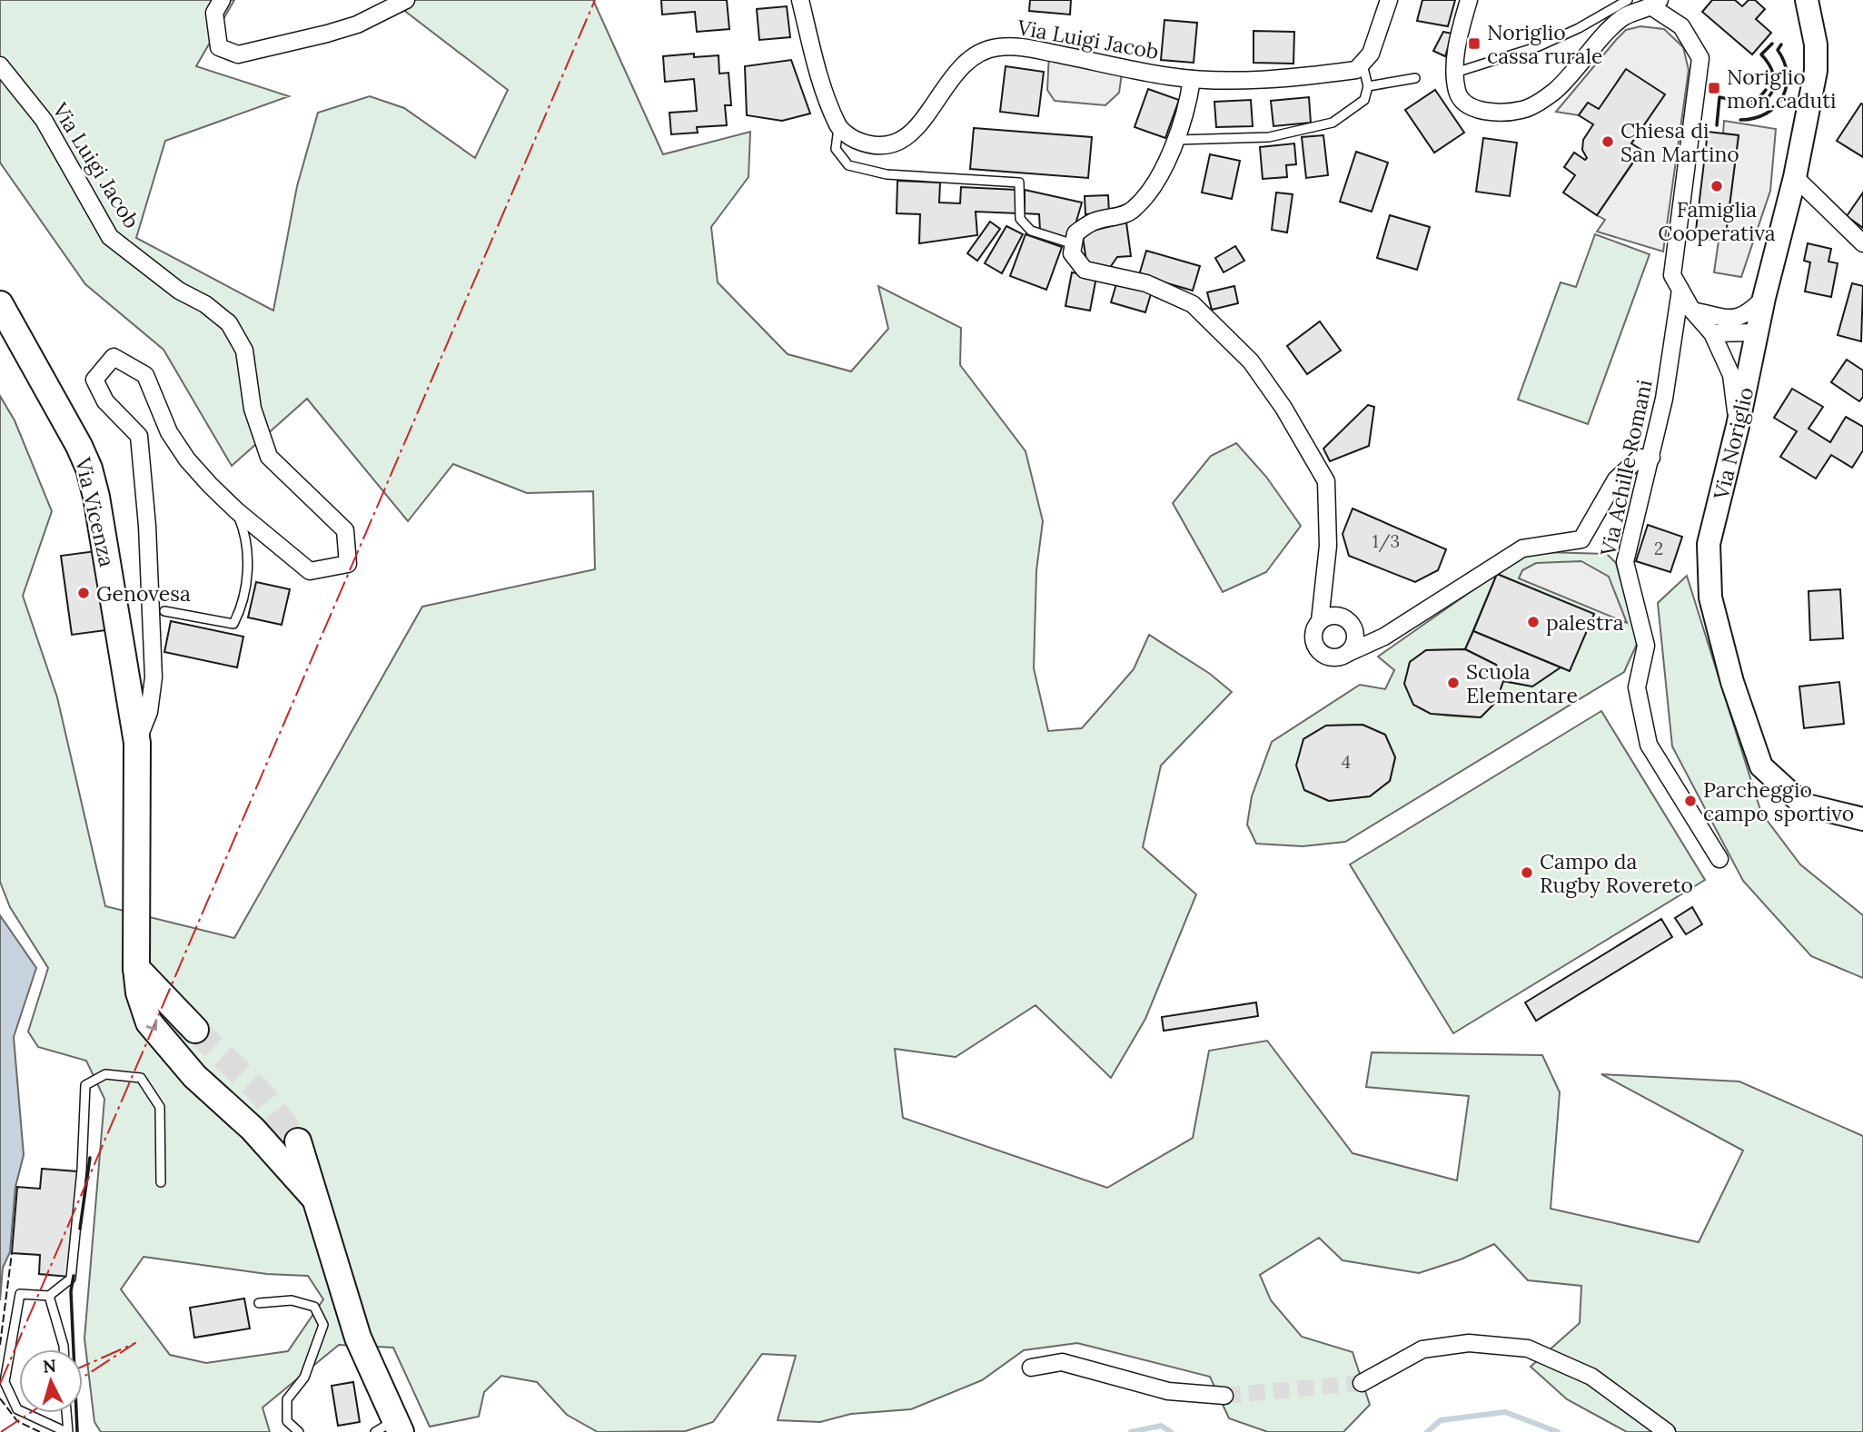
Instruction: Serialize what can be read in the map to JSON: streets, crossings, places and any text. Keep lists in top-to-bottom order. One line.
{"streets":{"main road":["Via Noriglio","Via Vicenza"],"street":["Via Luigi Jacob","Via Achille Romani"]},"crossings":[["Via Luigi Jacob","Via Vicenza"]],"places":{"transit":["Noriglio cassa rurale","Noriglio mon.caduti"],"other":["Chiesa di San Martino","Famiglia Cooperativa","Genovesa","palestra","Scuola Elementare","Parcheggio campo sportivo","Campo da Rugby Rovereto"]},"house_numbers":["1/3","2","4"],"north":"top"}
